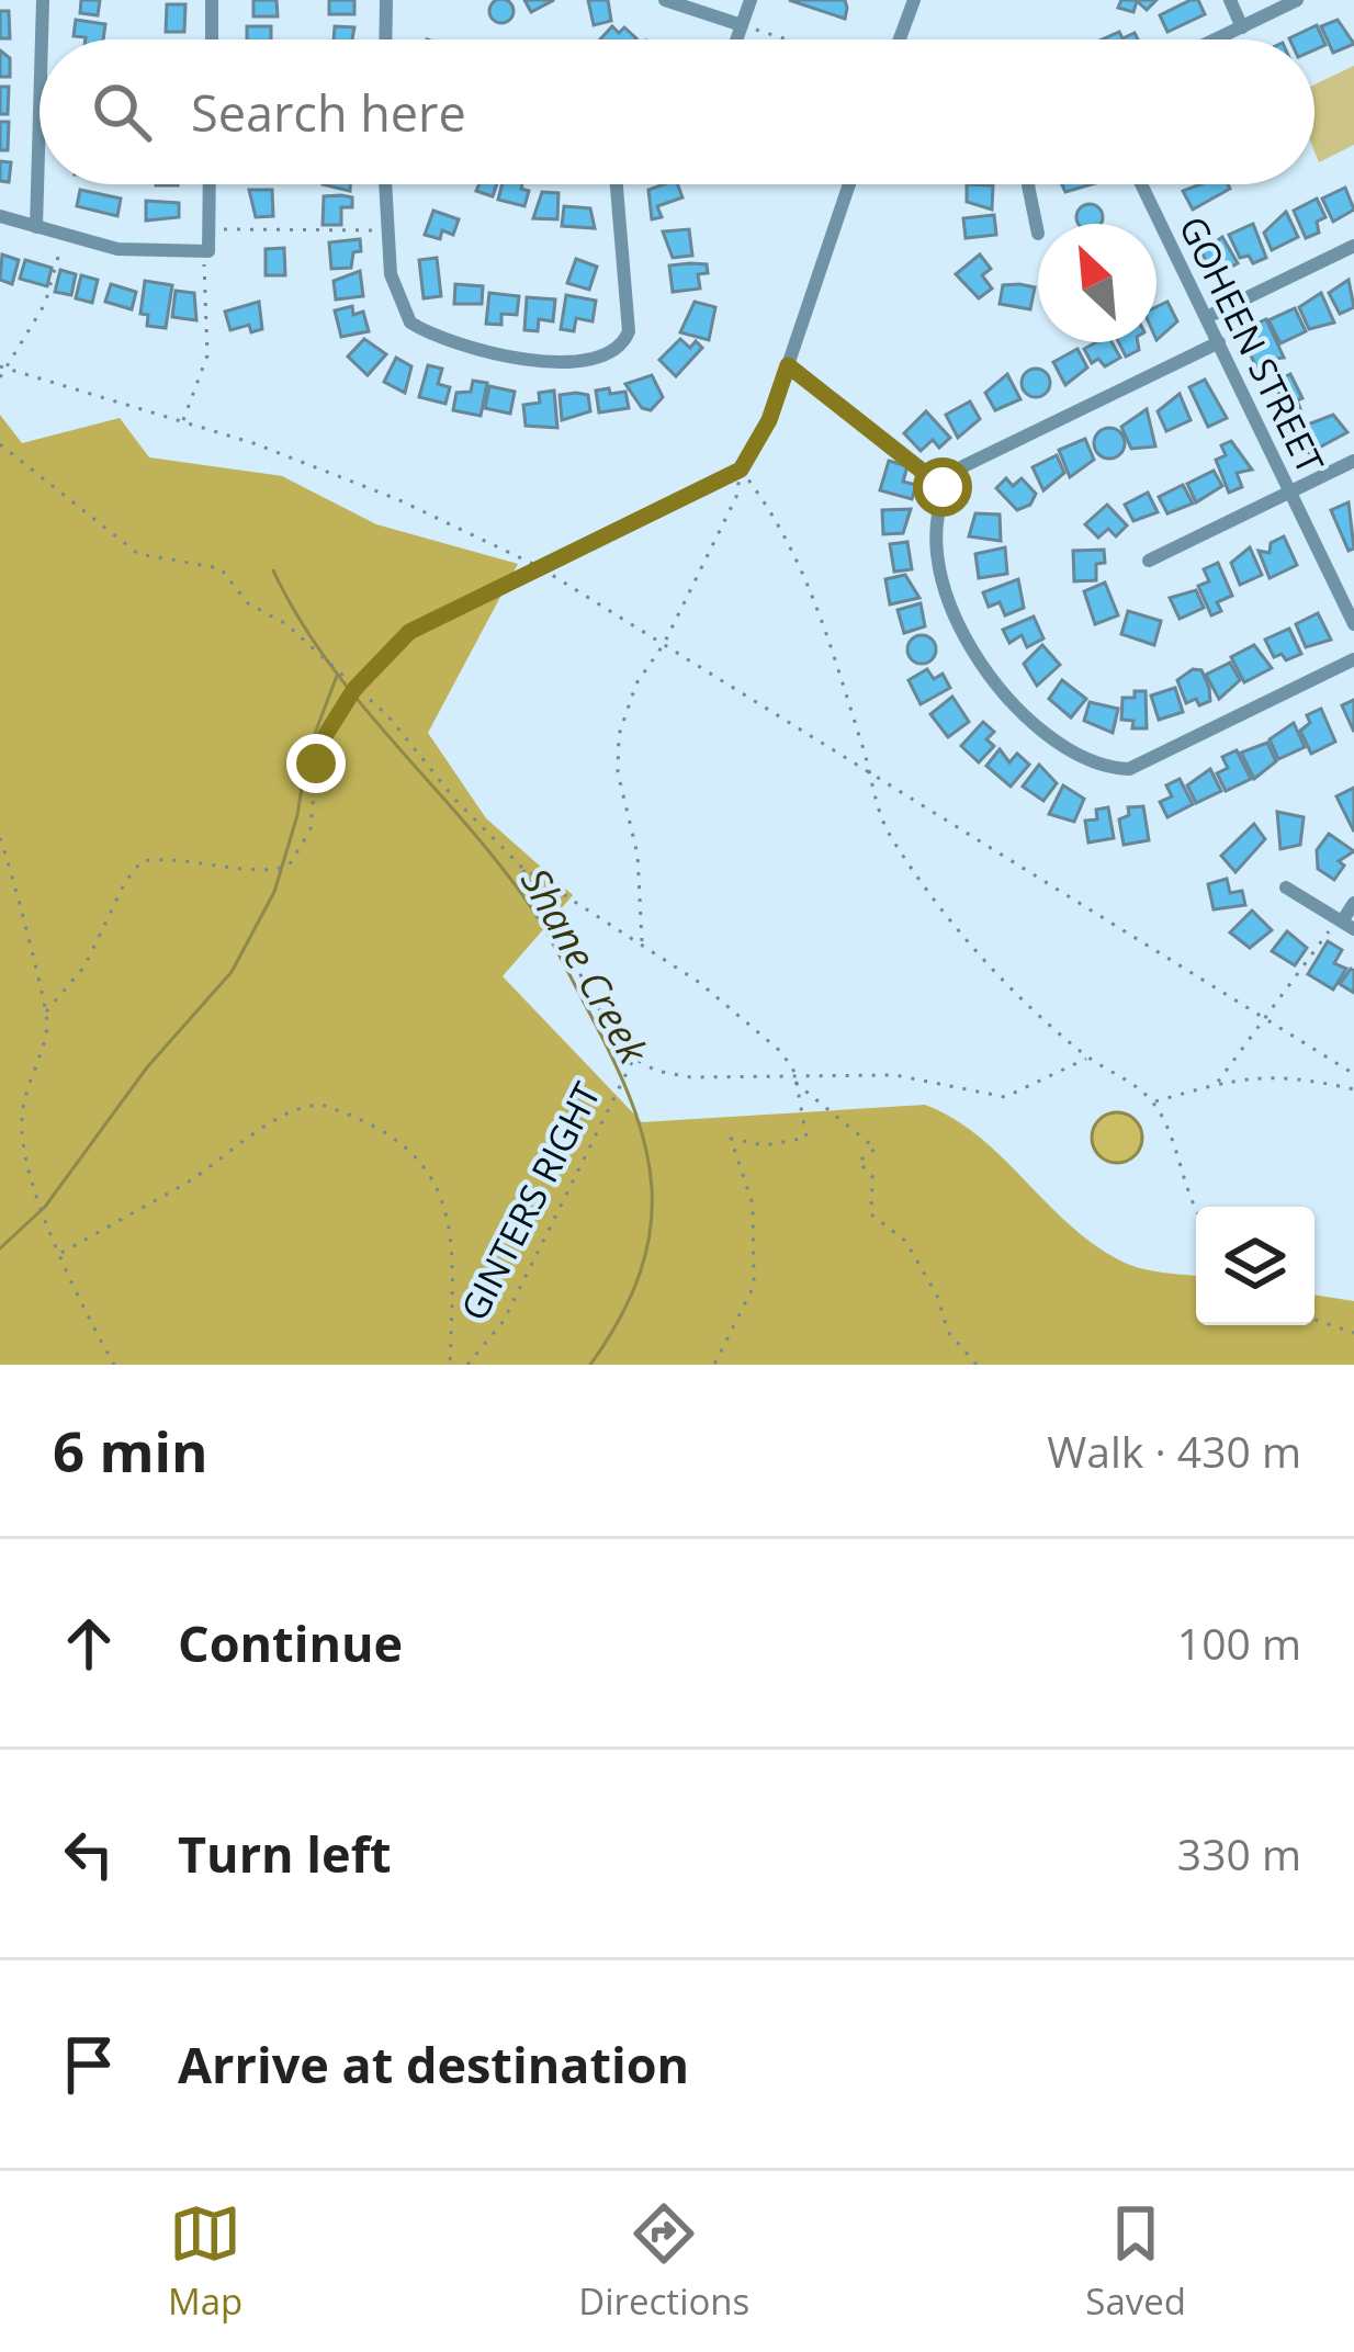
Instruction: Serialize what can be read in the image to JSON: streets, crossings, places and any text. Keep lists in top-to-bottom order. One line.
{"streets":{"street":["GOHEEN STREET"],"path":["GINTERS RIGHT"]},"water":["Shane Creek"],"north":"top left","page":{"search":"Search here","heading":["6 min","Walk · 430 m"],"list":[["Continue","100 m"],["Turn left","330 m"],"Arrive at destination"],"nav":["Map","Directions","Saved"]}}
